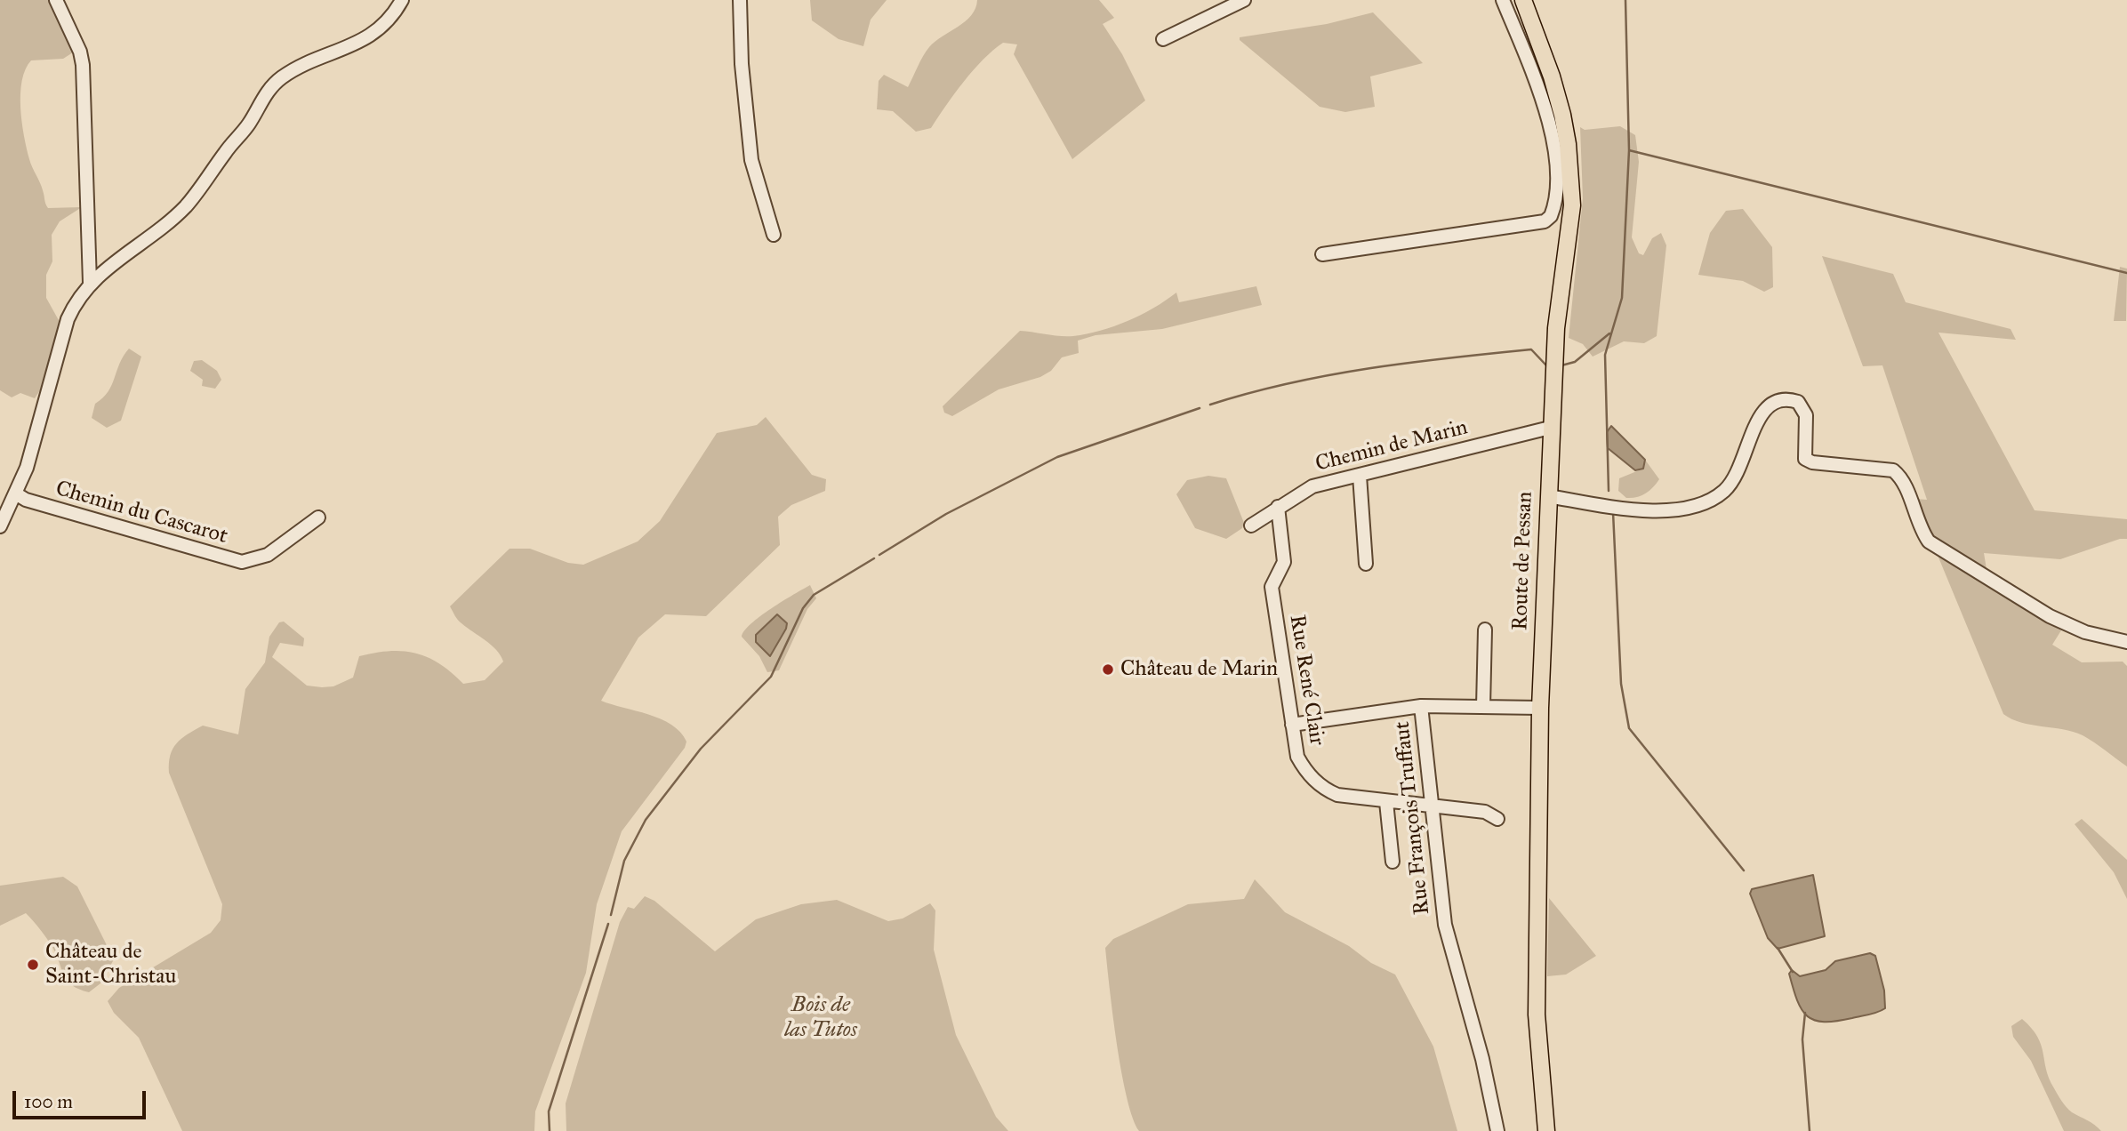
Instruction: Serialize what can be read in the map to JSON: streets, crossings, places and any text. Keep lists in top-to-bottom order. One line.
{"streets":{"main road":["Route de Pessan"],"street":["Chemin de Marin","Chemin du Cascarot","Rue René Clair","Rue François Truffaut"]},"crossings":[["Chemin de Marin","Route de Pessan"],["Chemin de Marin","Rue René Clair"],["Rue René Clair","Rue François Truffaut"]],"parks":["Bois de las Tutos"],"places":["Château de Marin","Château de Saint-Christau"],"scale_bar":"100 m"}
